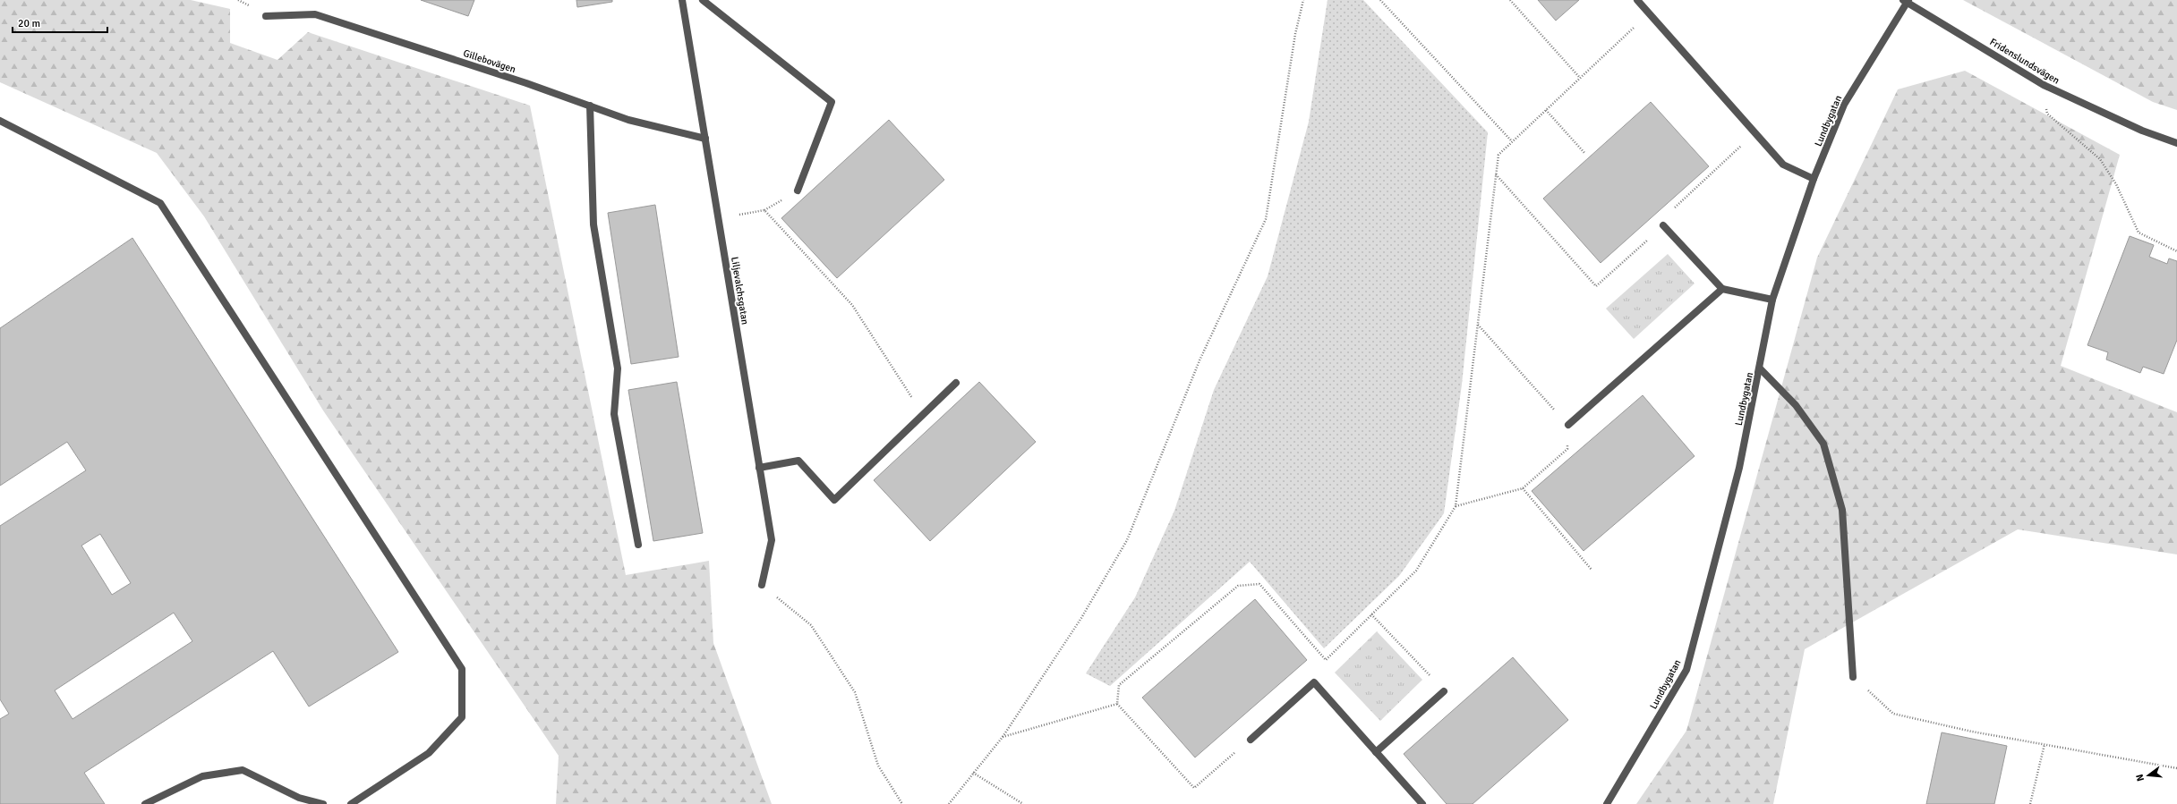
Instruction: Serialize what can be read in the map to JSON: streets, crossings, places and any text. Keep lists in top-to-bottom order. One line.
{"streets":{"street":["Gillebovägen","Fridenslundsvägen","Lundbygatan","Liljevalchsgatan"]},"crossings":[["Gillebovägen","Liljevalchsgatan"],["Fridenslundsvägen","Lundbygatan"]],"scale_bar":"20 m","north":"left"}
